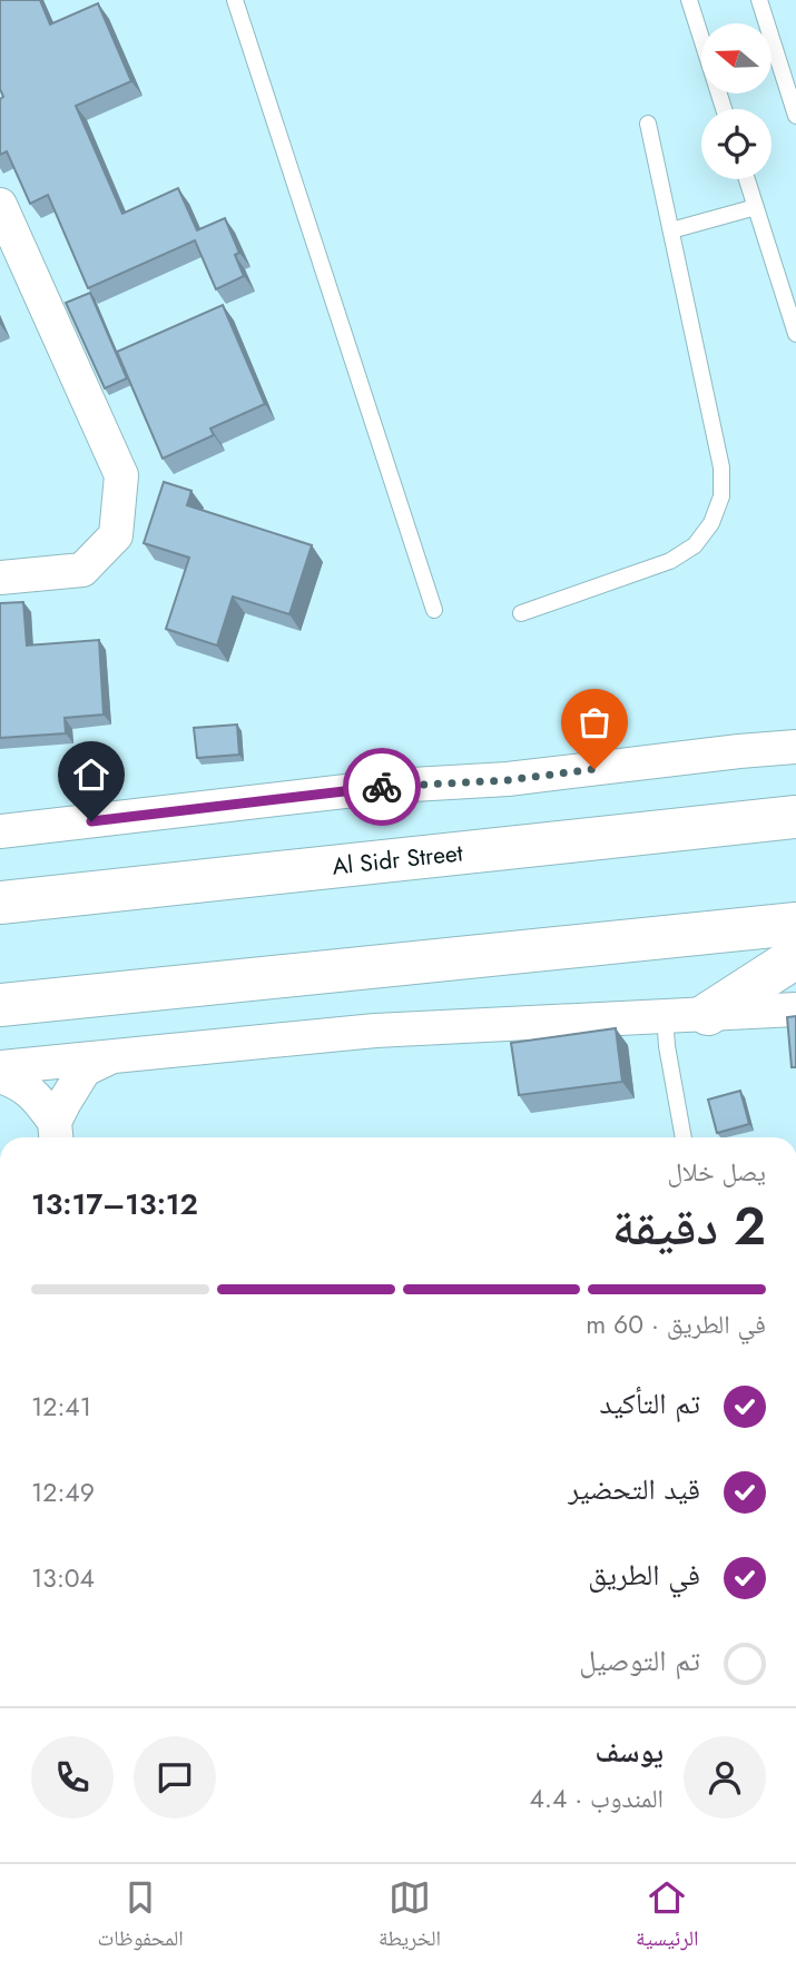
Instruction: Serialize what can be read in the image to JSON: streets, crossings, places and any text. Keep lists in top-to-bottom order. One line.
{"streets":{"main road":["Al Sidr Street"]},"north":"left","page":{"heading":["2 دقيقة","يصل خلال","13:12–13:17"],"panel":["يوسف","المندوب · 4.4"],"bar":"في الطريق · 60 m","list":[["تم التأكيد","12:41"],["قيد التحضير","12:49"],["في الطريق","13:04"],"تم التوصيل"],"tabs":["الرئيسية","الخريطة","المحفوظات"]}}
